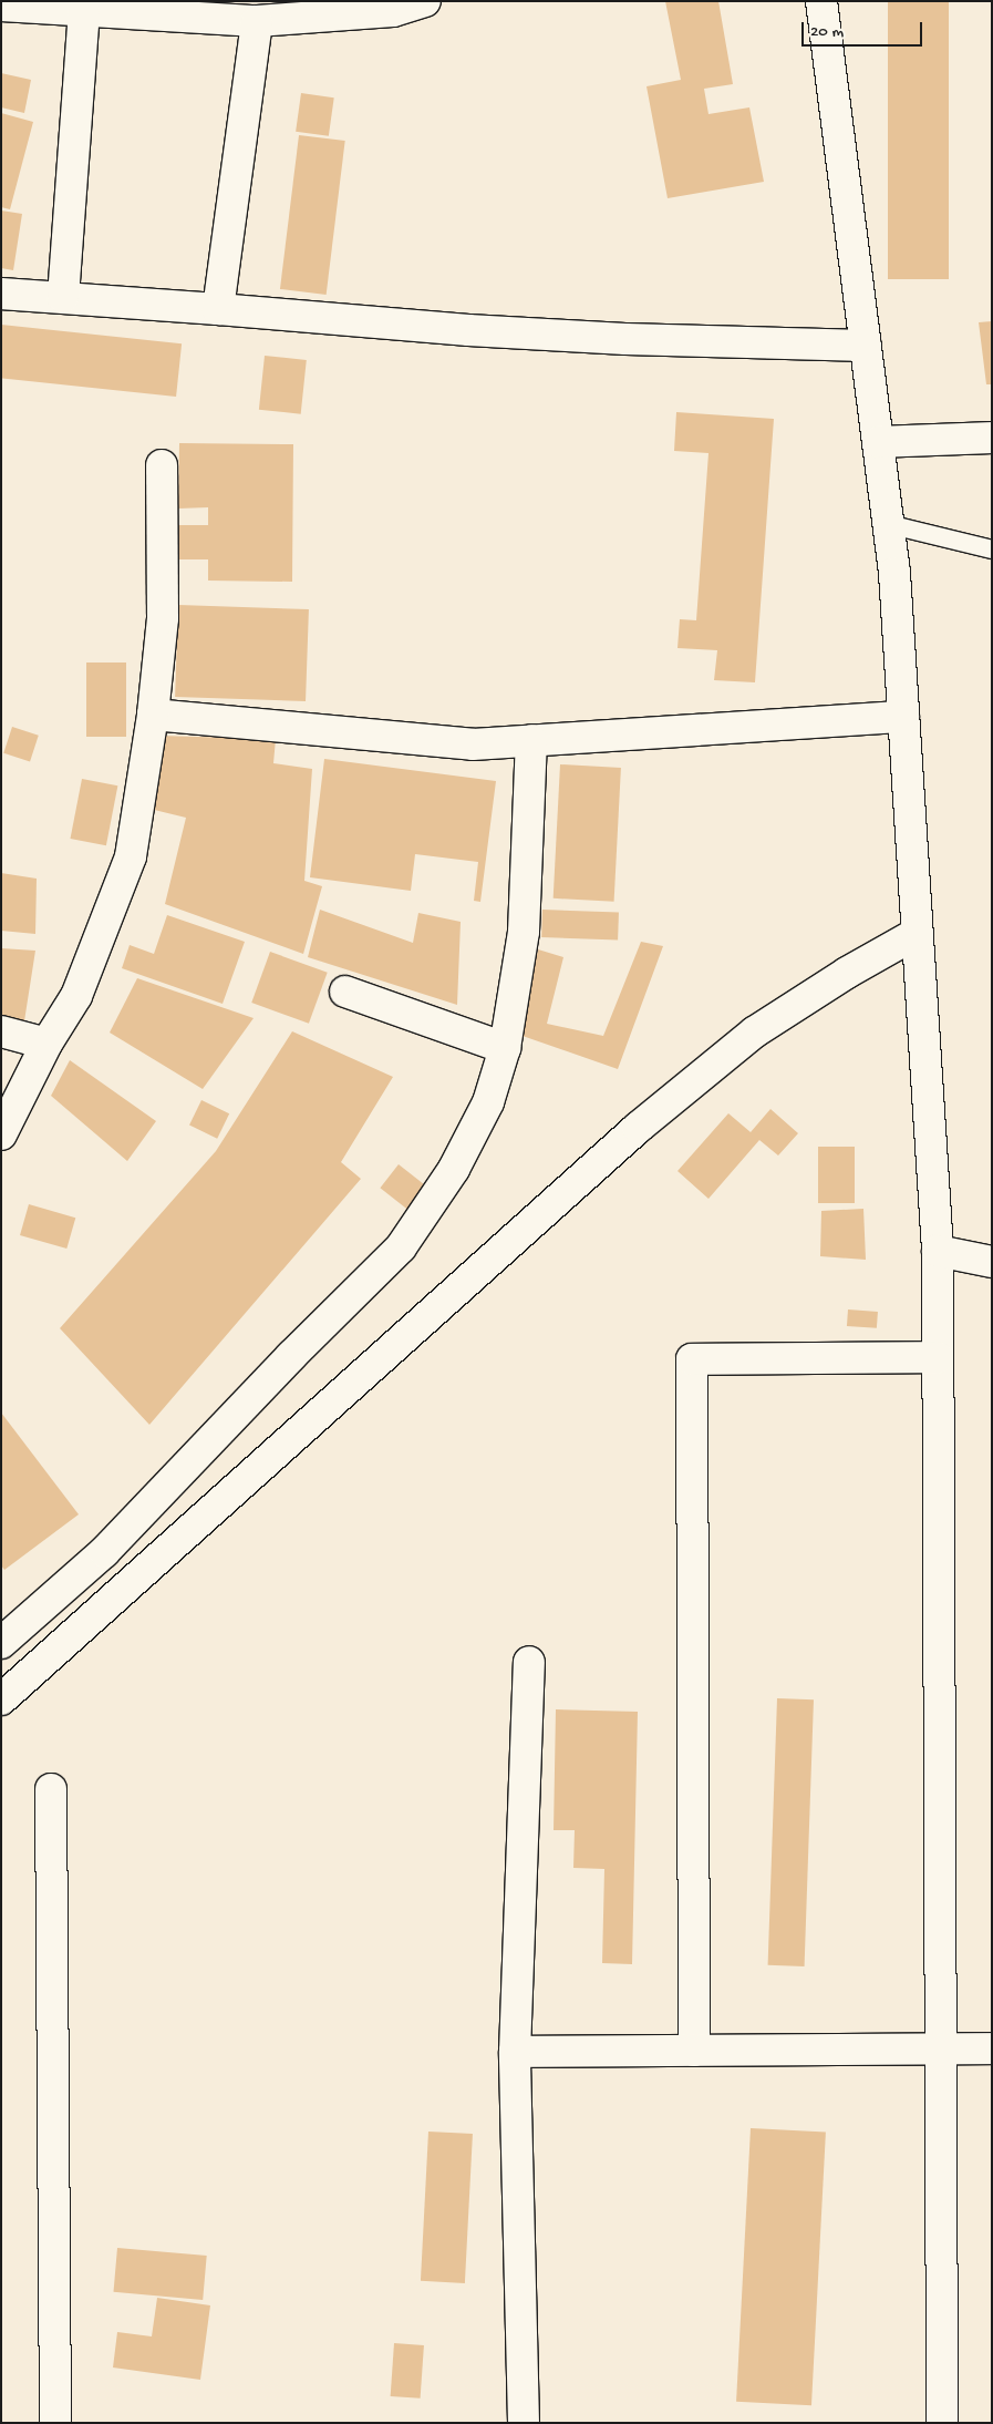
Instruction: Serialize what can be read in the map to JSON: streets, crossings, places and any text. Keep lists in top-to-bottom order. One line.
{"scale_bar":"20 m"}
